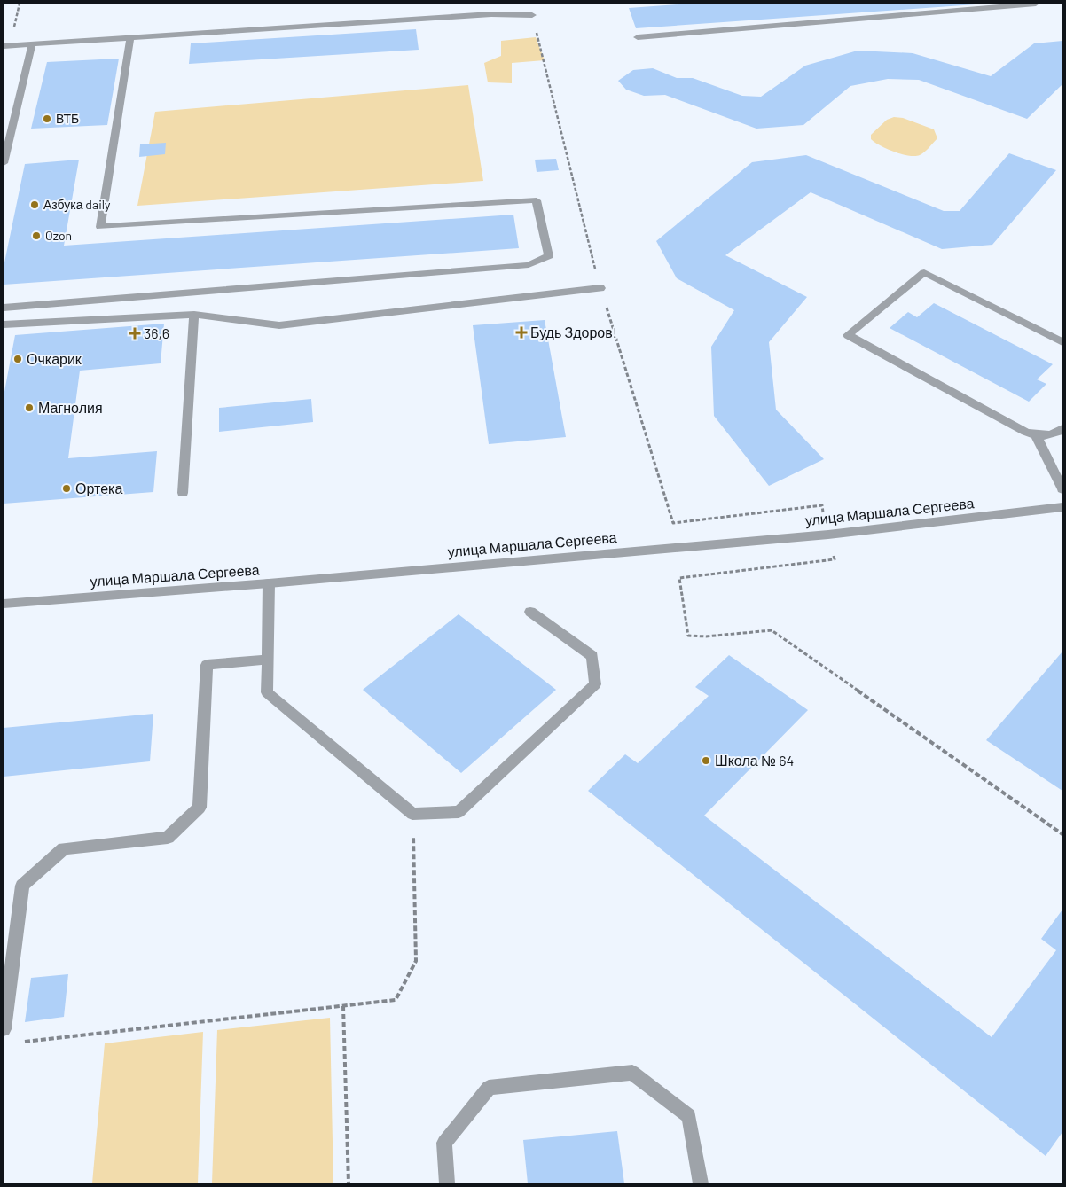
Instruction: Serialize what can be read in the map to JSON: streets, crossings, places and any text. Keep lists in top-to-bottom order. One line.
{"streets":{"street":["улица Маршала Сергеева"]},"places":{"other":["ВТБ","Азбука daily","Ozon","Очкарик","Магнолия","Ортека","Школа № 64"],"health":["Будь Здоров!","36,6"]}}
